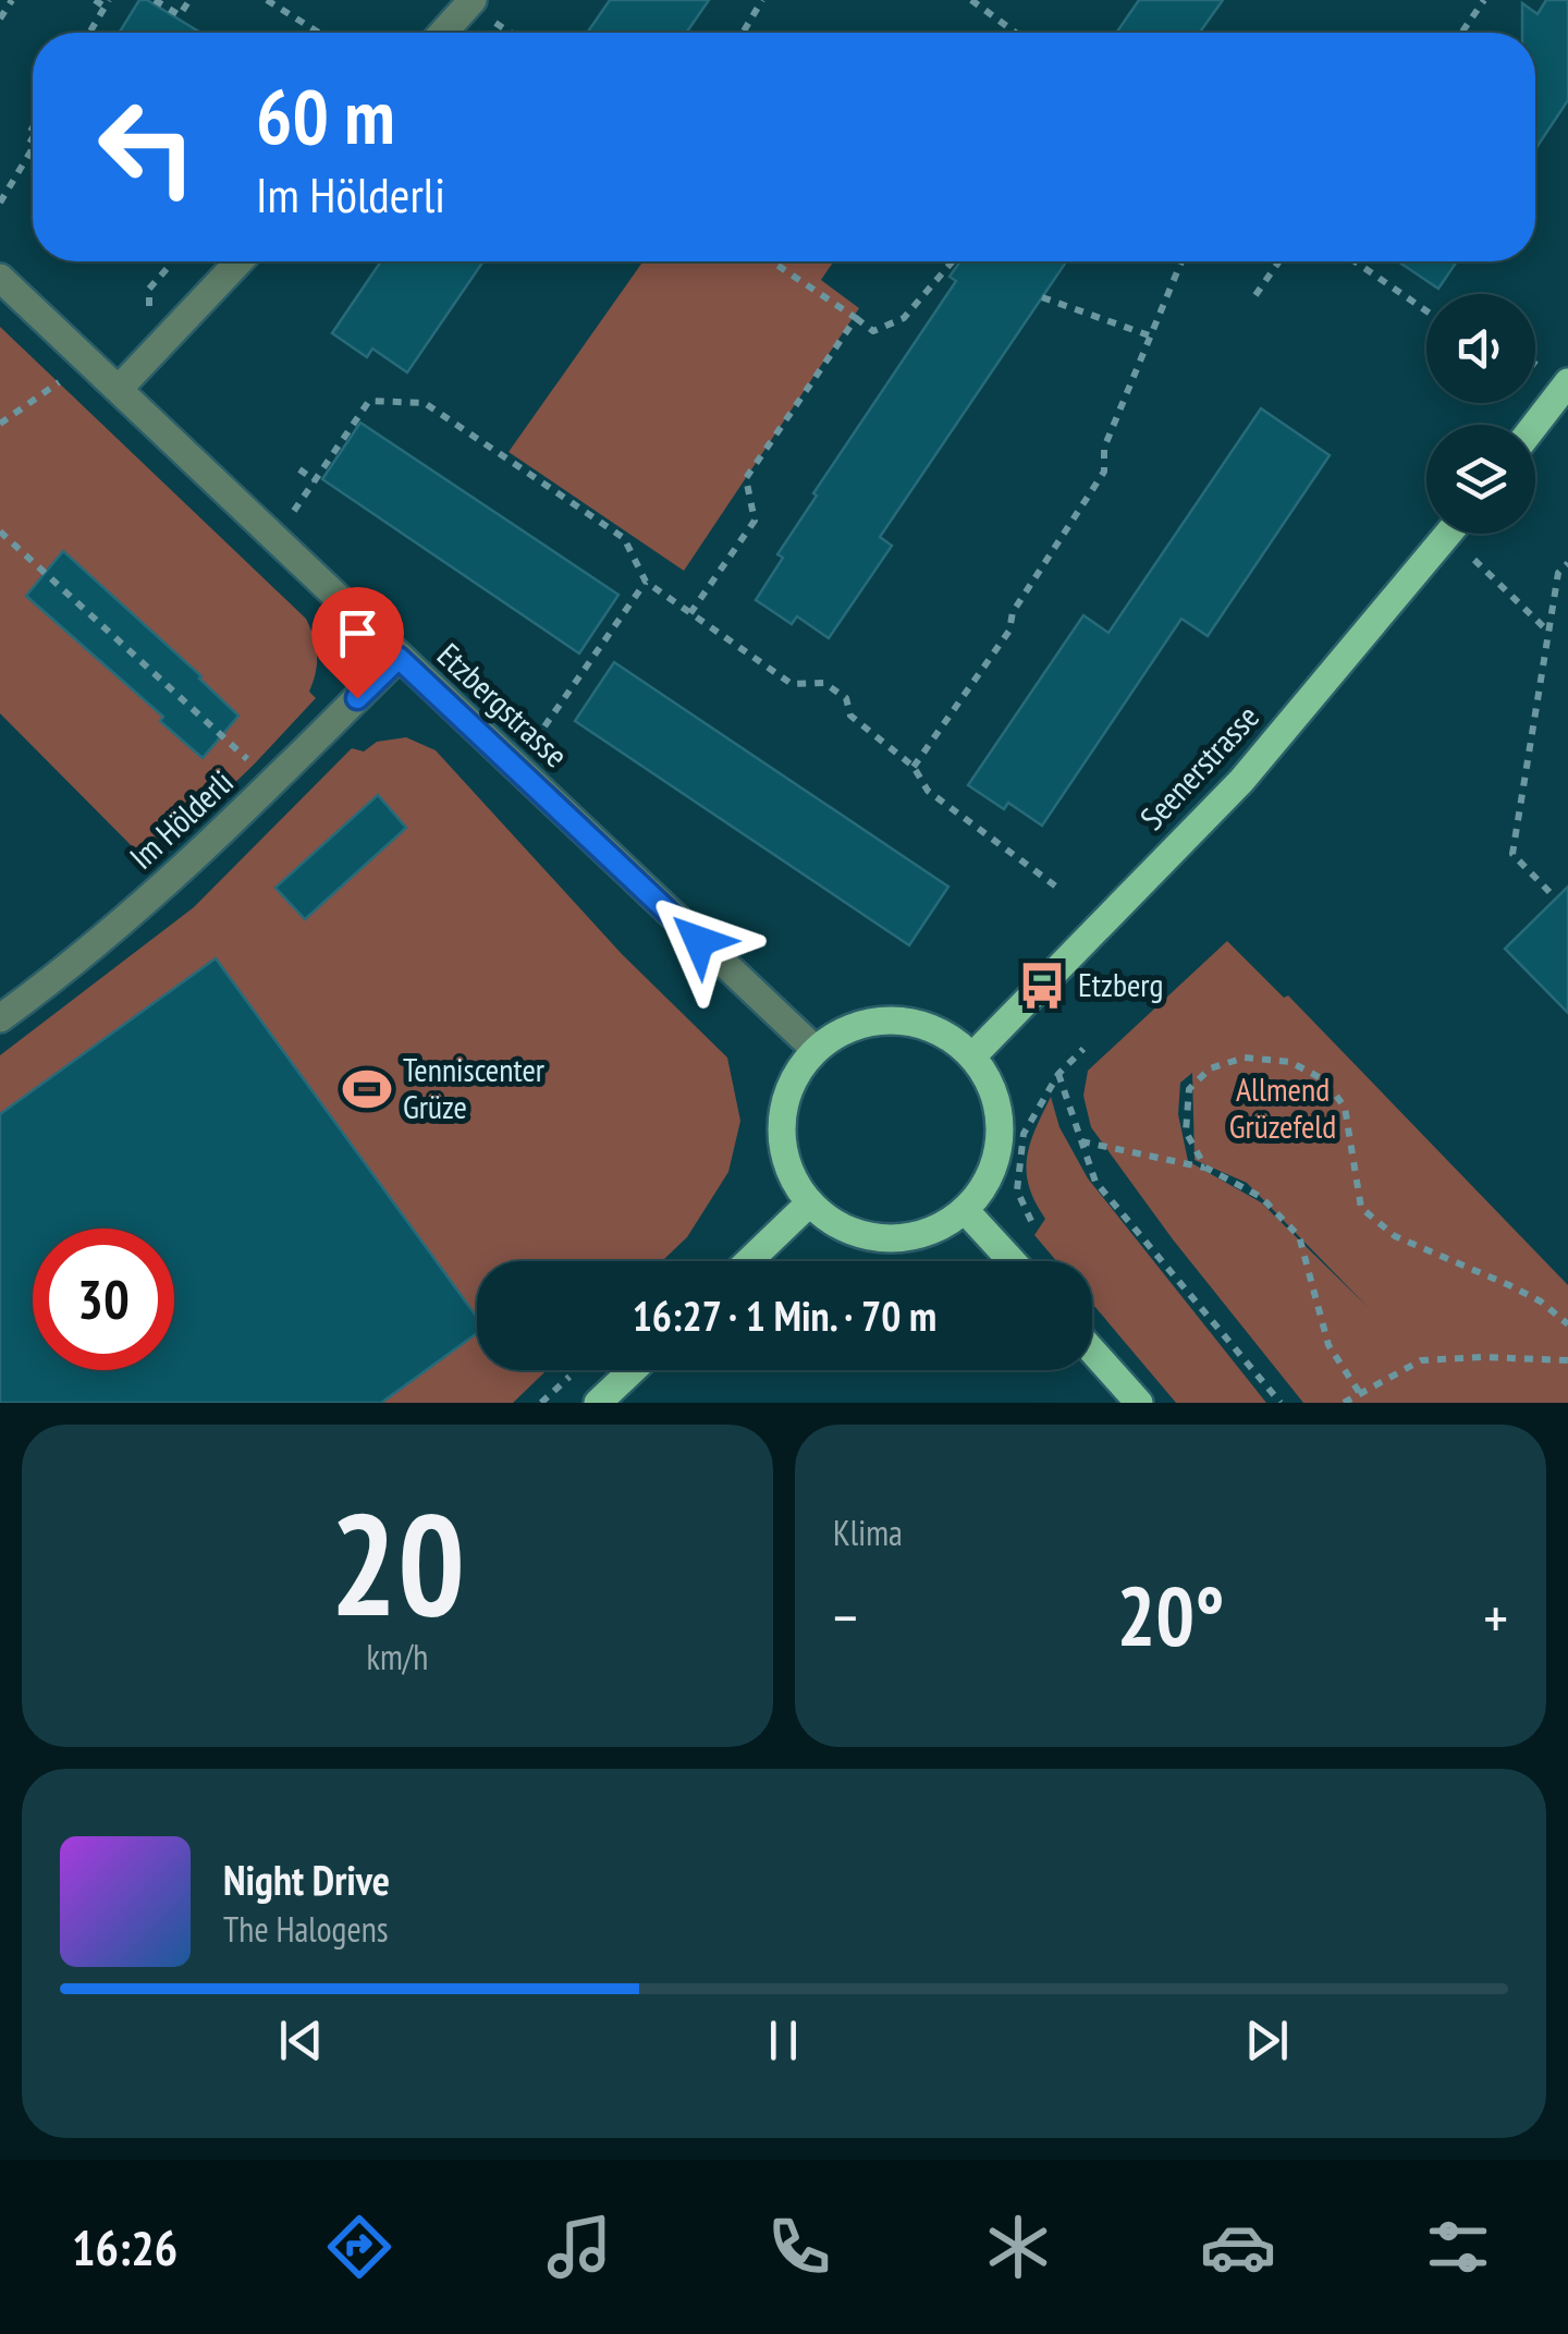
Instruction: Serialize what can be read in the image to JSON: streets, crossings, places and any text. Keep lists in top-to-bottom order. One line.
{"streets":{"main road":["Seenerstrasse"],"street":["Etzbergstrasse","Im Hölderli"]},"crossings":[["Etzbergstrasse","Seenerstrasse"],["Etzbergstrasse","Im Hölderli"]],"parks":["Allmend Grüzefeld"],"places":{"bus stop":["Etzberg"],"sports":["Tenniscenter Grüze"]},"page":{"turn":["60 m","Im Hölderli"],"limit":"30","trip":"16:27 · 1 Min. · 70 m","tile":[["20","km/h"],"Klima"],"heat":["−","20°","+"],"song":["Night Drive","The Halogens"],"tabs":"16:26"}}
